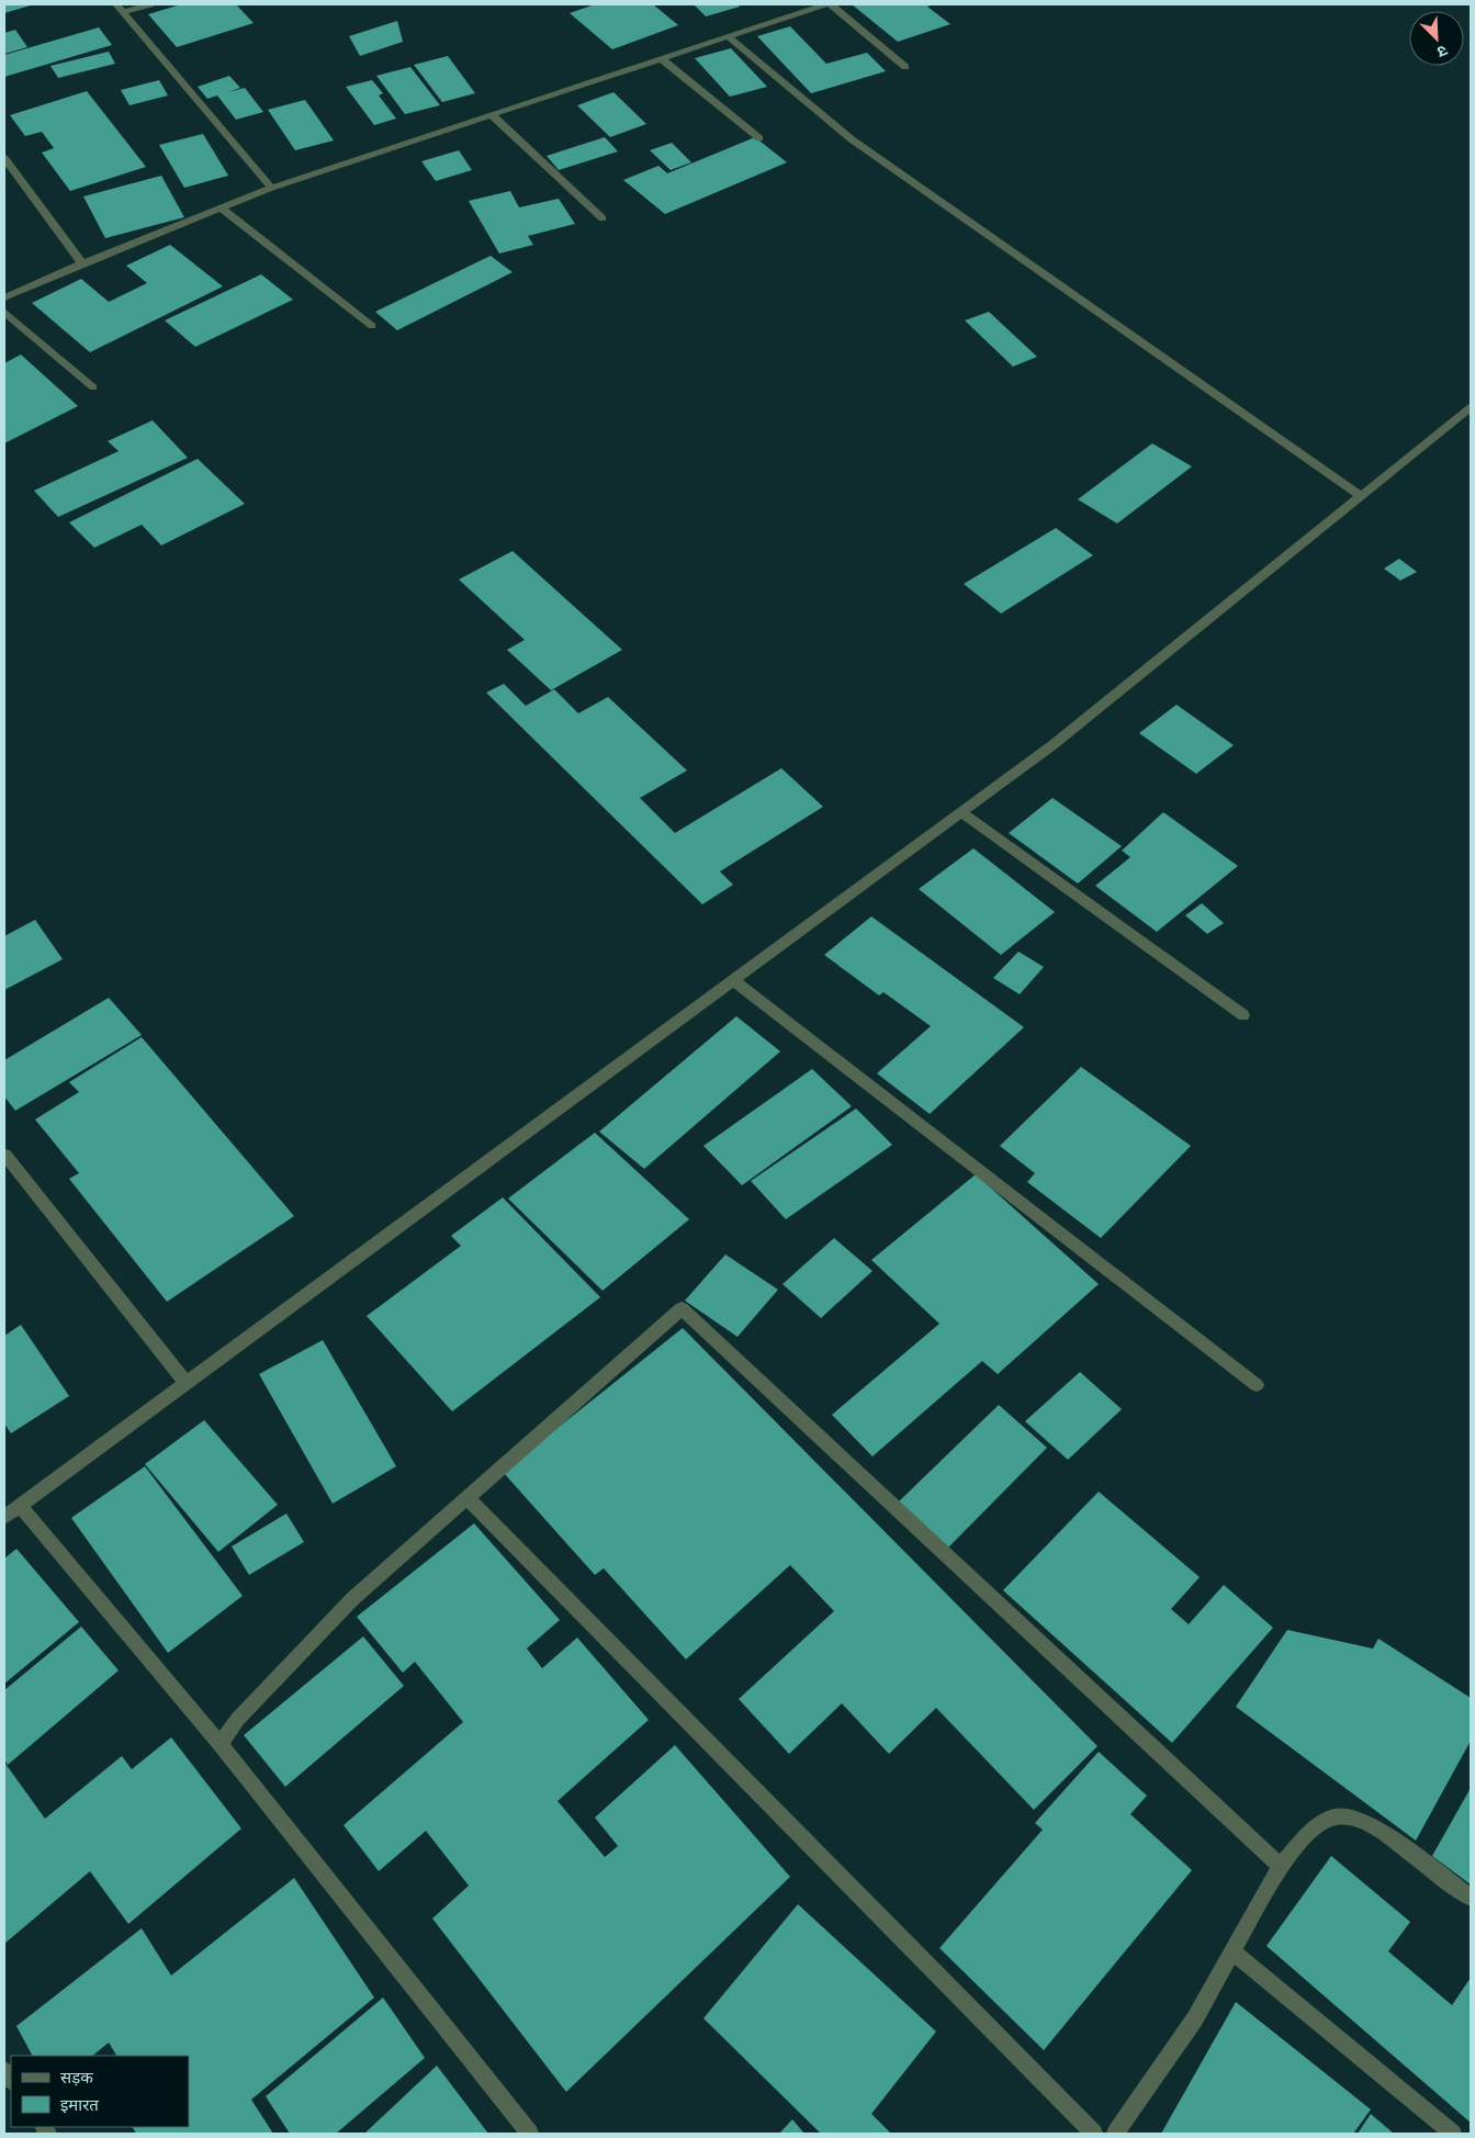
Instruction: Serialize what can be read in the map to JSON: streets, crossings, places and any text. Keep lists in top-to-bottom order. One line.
{"legend":["सड़क","इमारत"],"north":"bottom right"}
